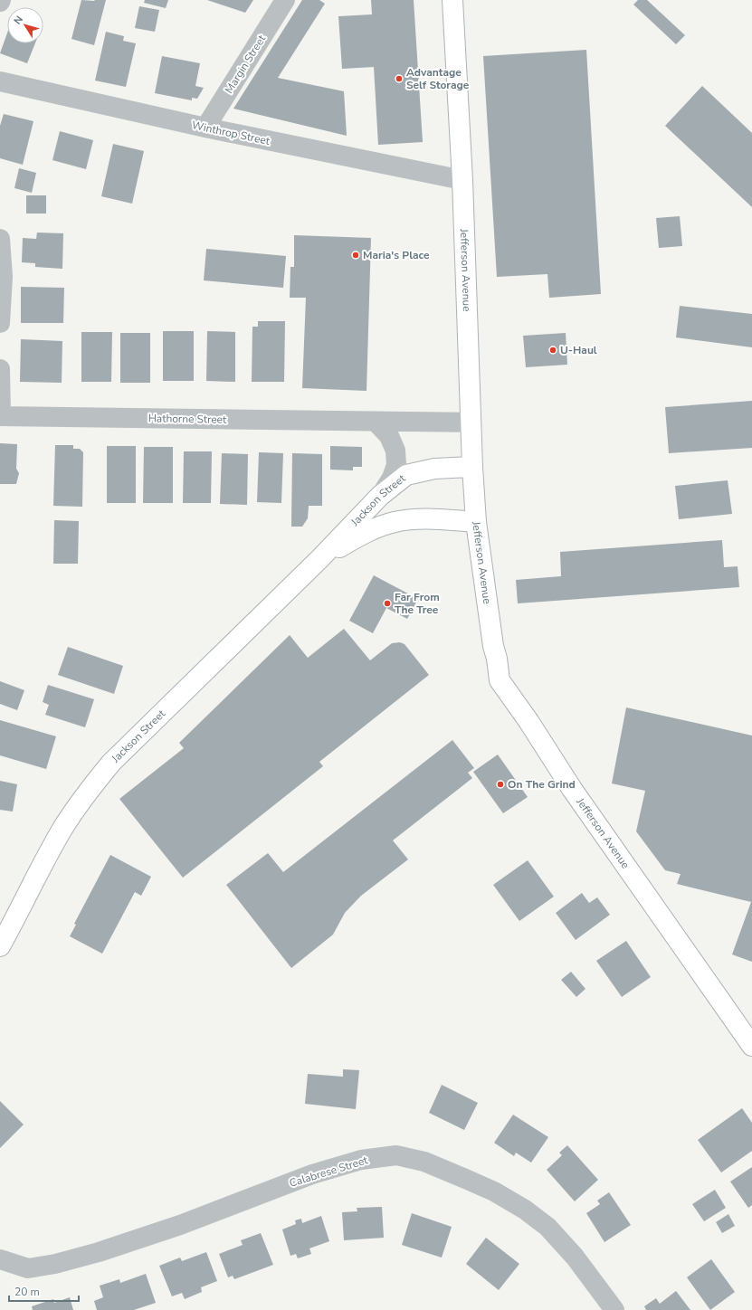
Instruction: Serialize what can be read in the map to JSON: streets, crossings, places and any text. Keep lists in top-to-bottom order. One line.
{"streets":{"main road":["Jefferson Avenue","Jackson Street"],"street":["Margin Street","Winthrop Street","Hathorne Street","Calabrese Street"]},"crossings":[["Margin Street","Winthrop Street"],["Winthrop Street","Jefferson Avenue"],["Jefferson Avenue","Hathorne Street"],["Jefferson Avenue","Jackson Street"]],"places":["Advantage Self Storage","Maria's Place","U-Haul","Far From The Tree","On The Grind"],"scale_bar":"20 m","north":"top left"}
